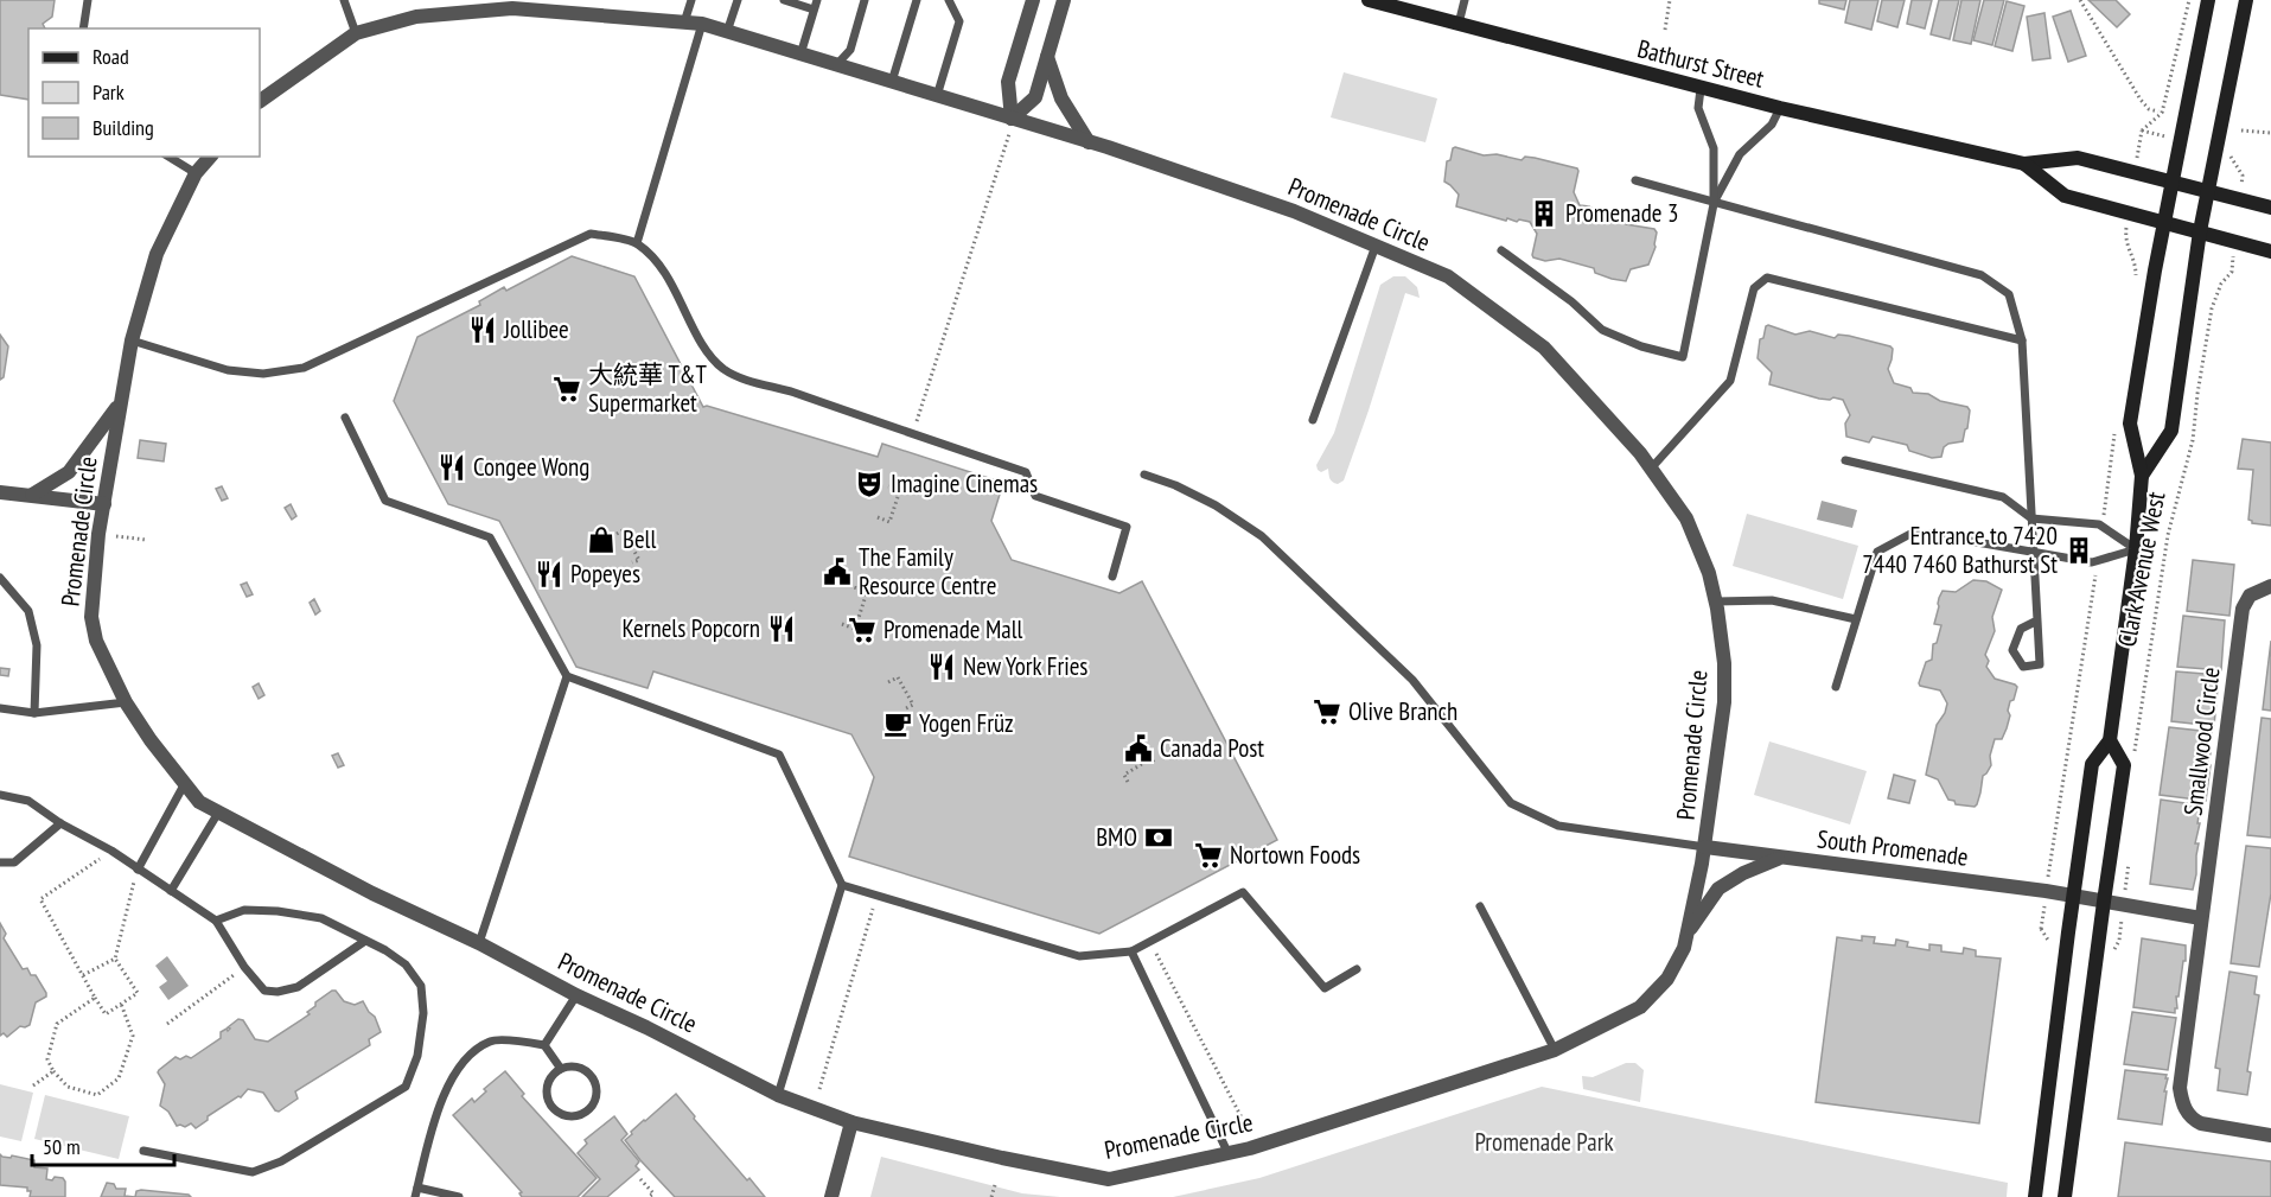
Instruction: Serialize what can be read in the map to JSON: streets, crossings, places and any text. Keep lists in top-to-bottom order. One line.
{"streets":{"street":["Bathurst Street","Promenade Circle","Clark Avenue West","Smallwood Circle","South Promenade"]},"crossings":[["Bathurst Street","Clark Avenue West"],["Promenade Circle","South Promenade"],["Clark Avenue West","South Promenade"]],"parks":["Promenade Park"],"places":{"building":["Promenade 3","Entrance to 7420 7440 7460 Bathurst St"],"restaurant":["Jollibee","Congee Wong","Popeyes","Kernels Popcorn","New York Fries"],"supermarket":["大統華 T&T Supermarket","Promenade Mall","Olive Branch","Nortown Foods"],"theatre":["Imagine Cinemas"],"shop":["Bell"],"public building":["The Family Resource Centre","Canada Post"],"cafe":["Yogen Früz"],"bank":["BMO"]},"legend":["Road","Park","Building"],"scale_bar":"50 m"}
